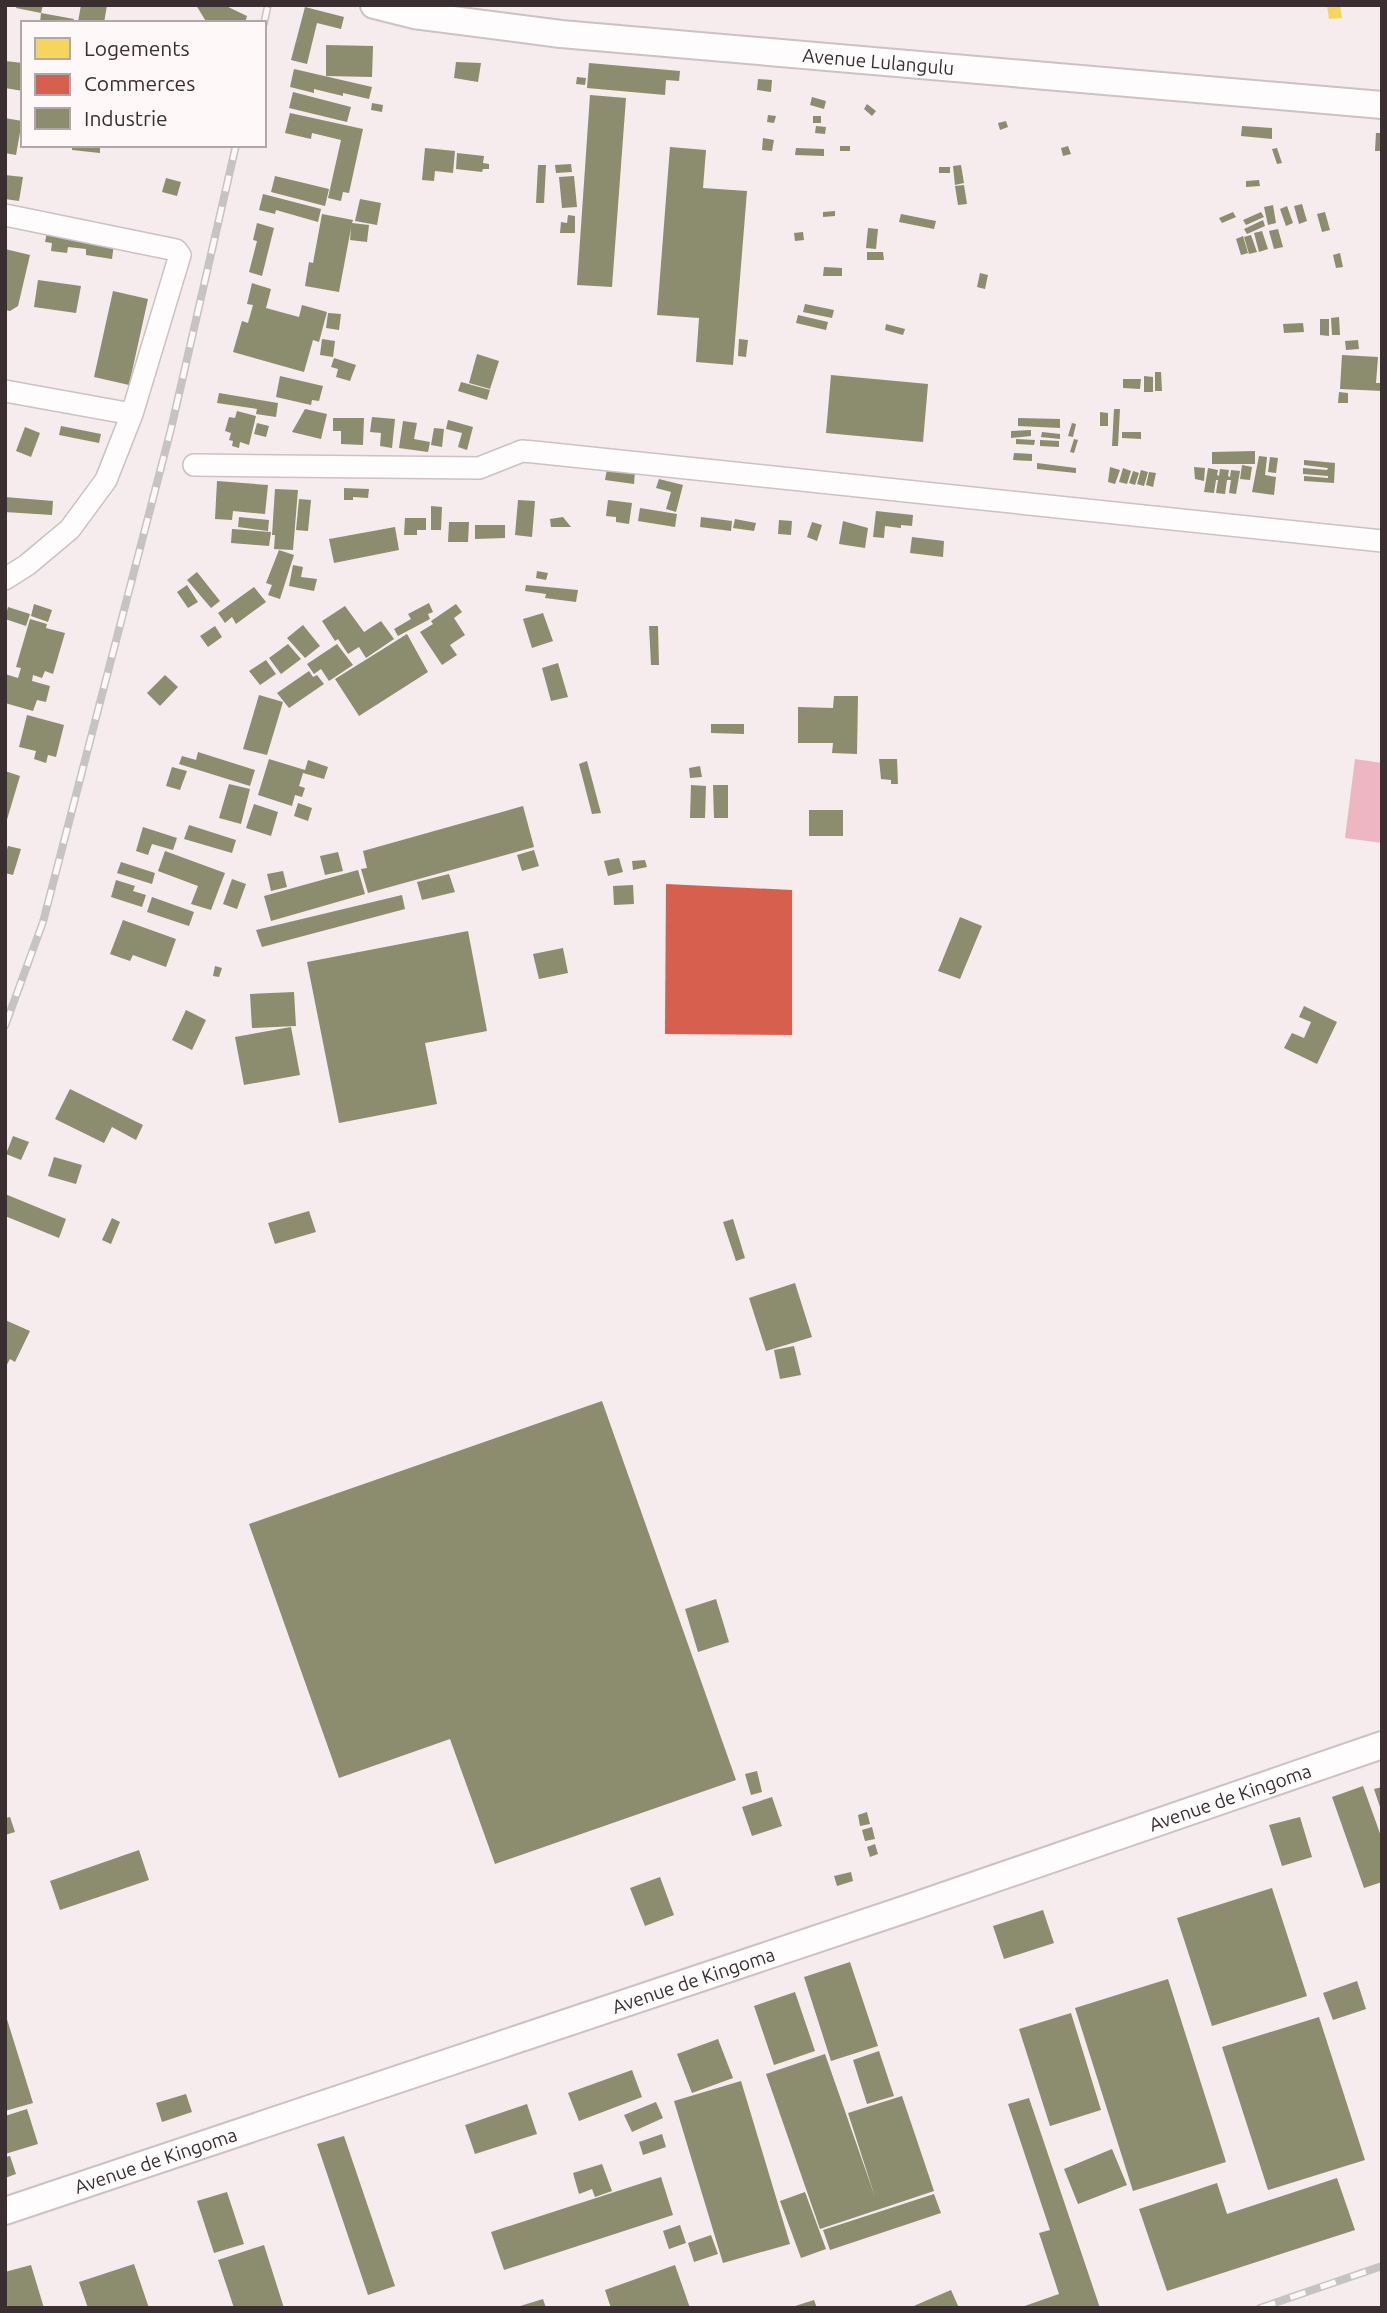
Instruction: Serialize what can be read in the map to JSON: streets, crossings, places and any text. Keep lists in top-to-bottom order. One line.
{"streets":{"street":["Avenue Lulangulu","Avenue de Kingoma"]},"legend":["Logements","Commerces","Industrie"]}
